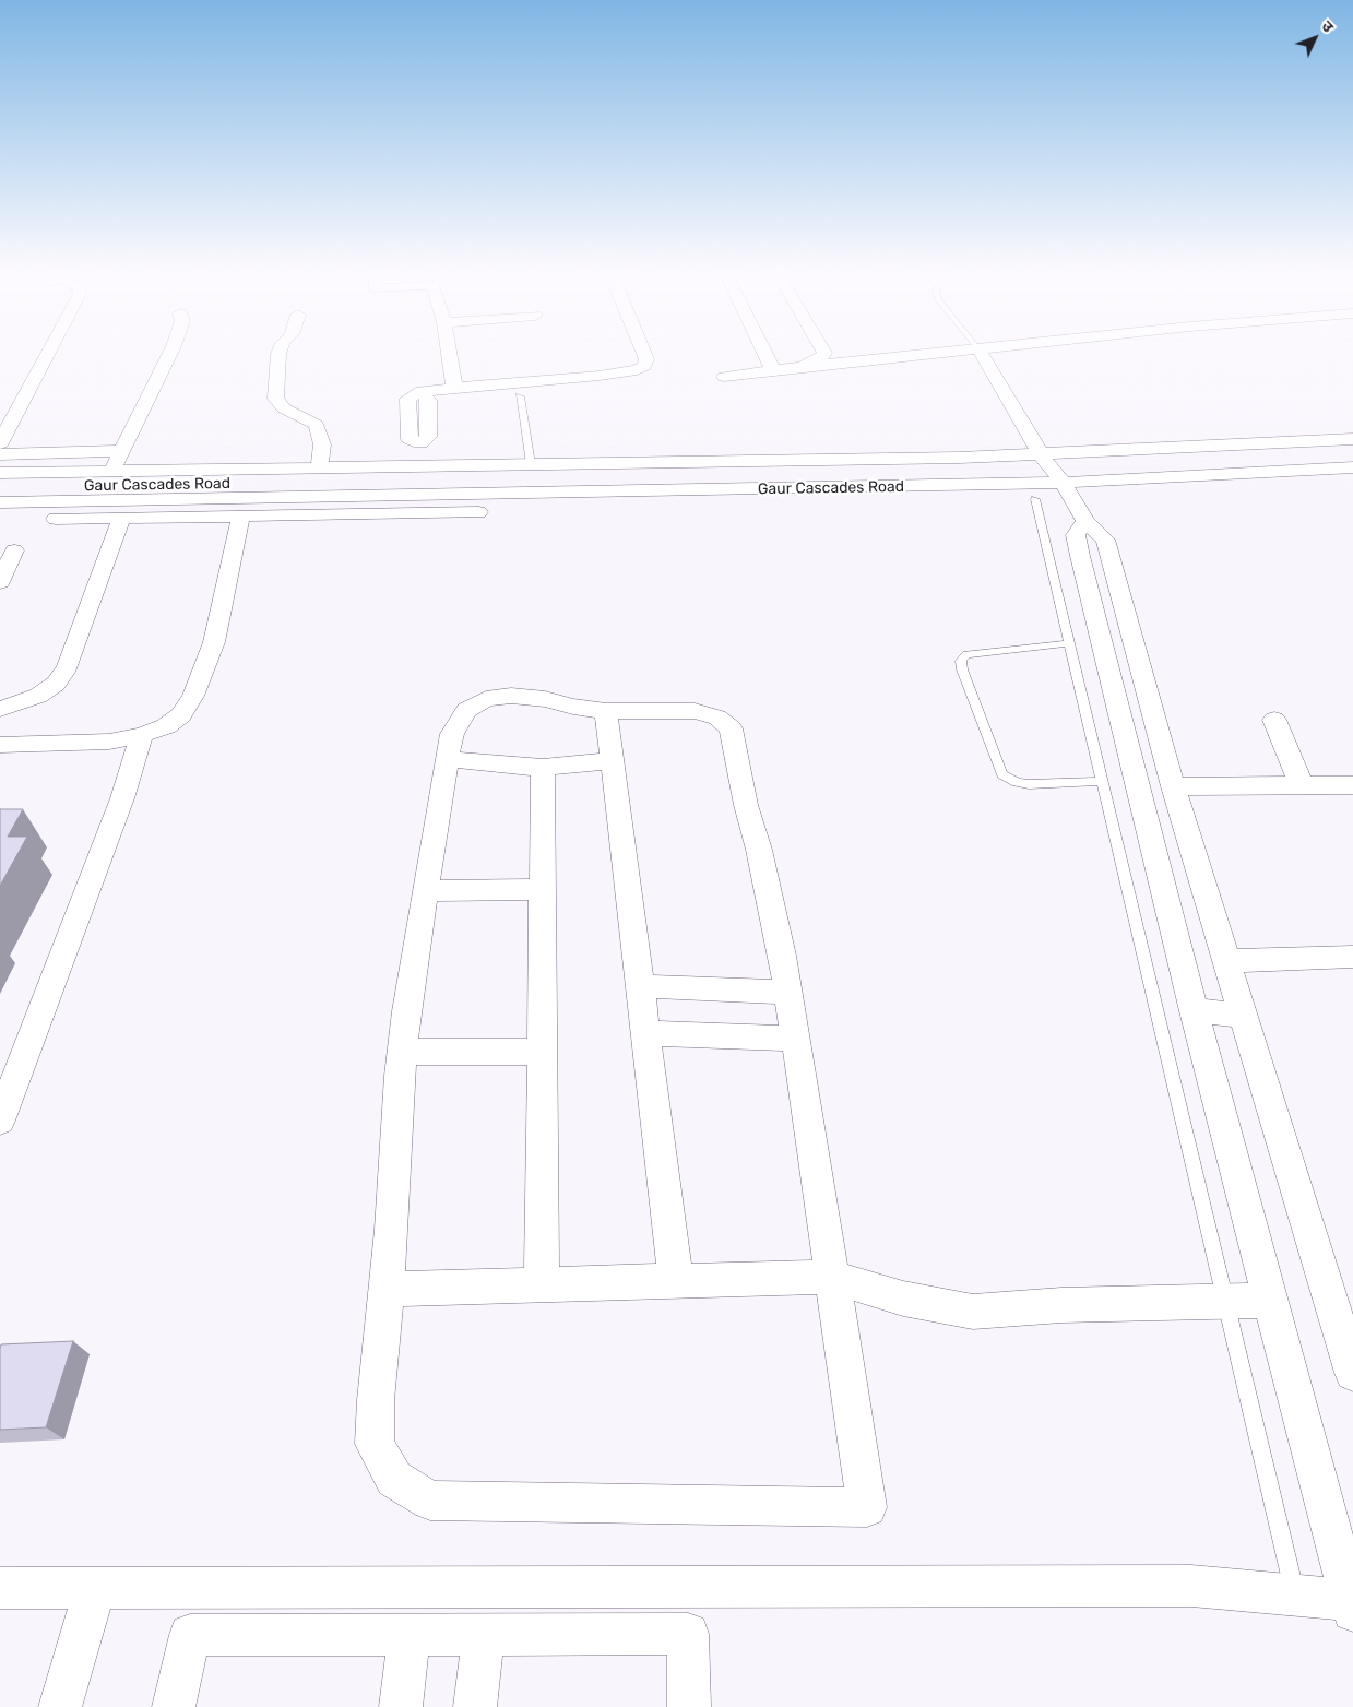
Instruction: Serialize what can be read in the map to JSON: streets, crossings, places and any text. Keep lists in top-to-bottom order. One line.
{"streets":{"street":["Gaur Cascades Road"]},"north":"top right"}
